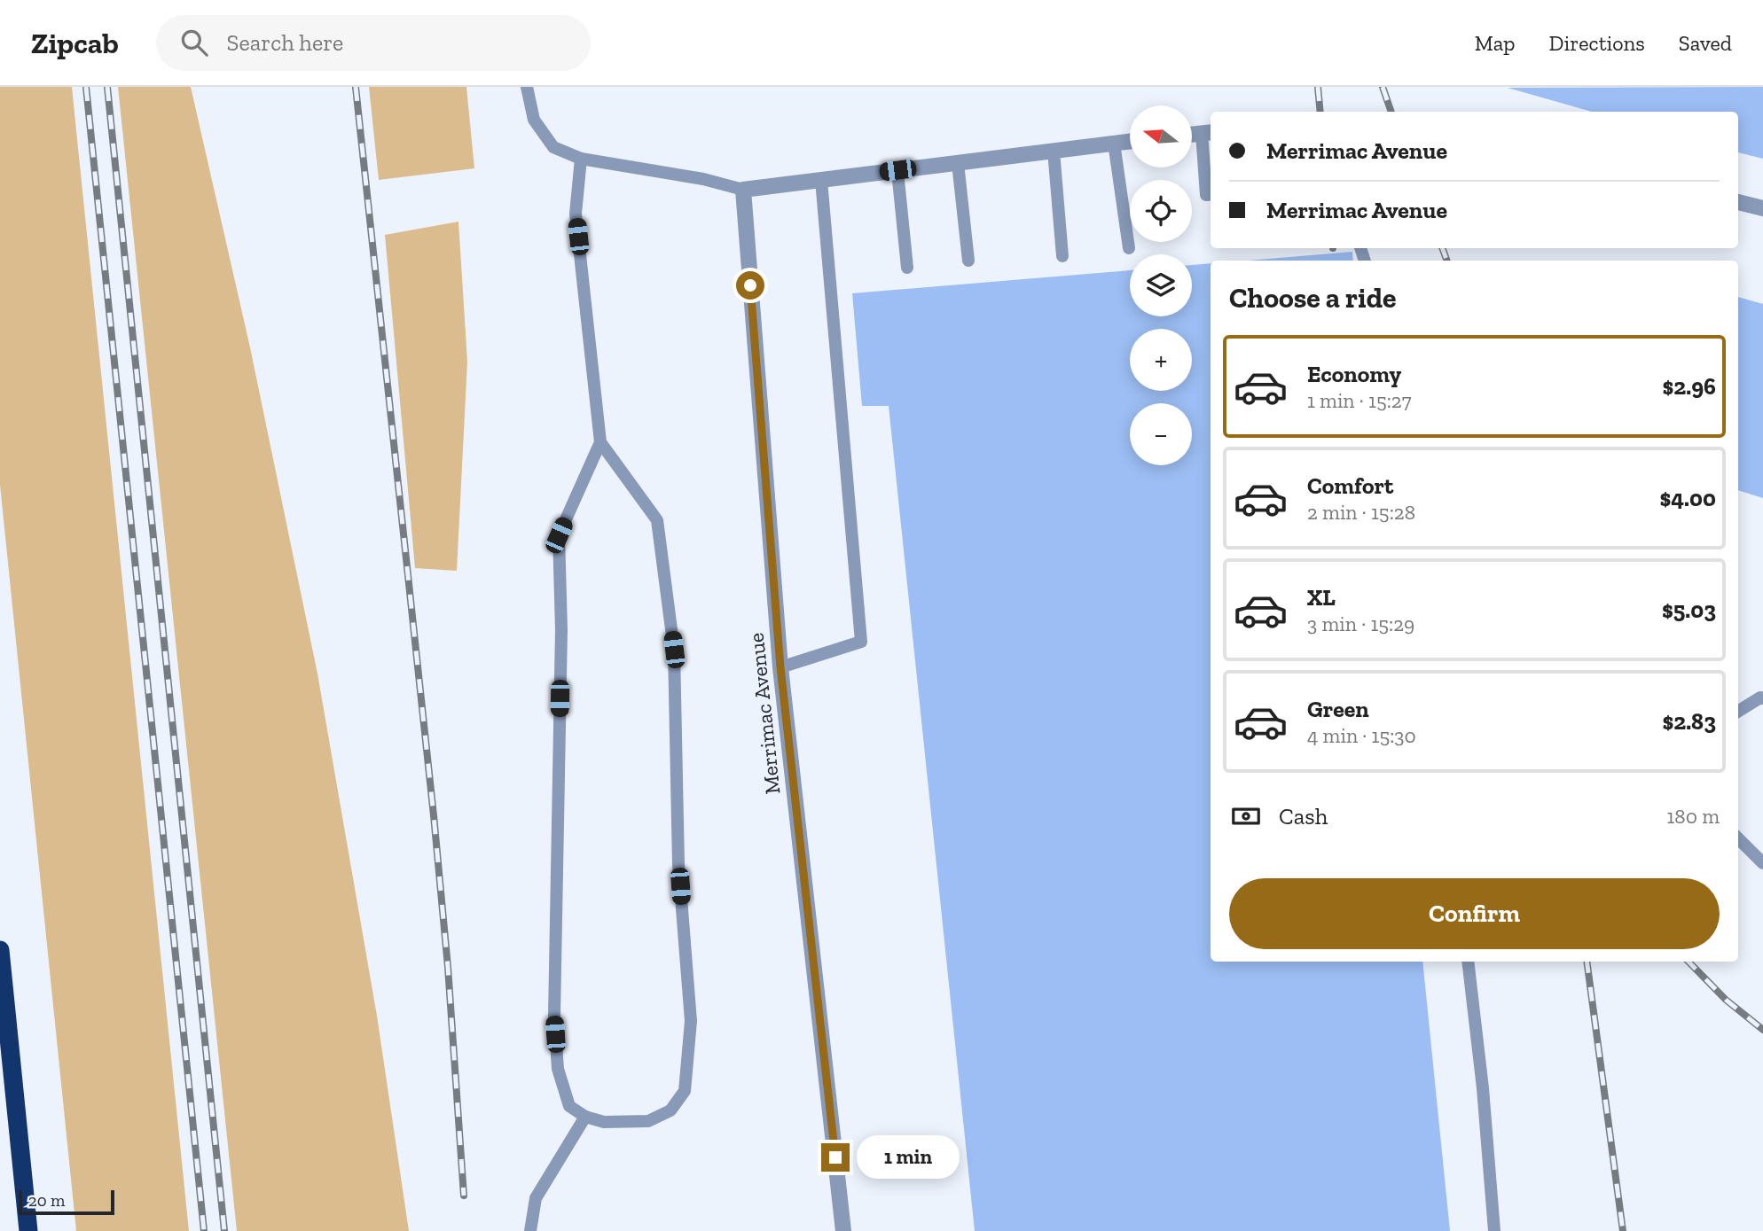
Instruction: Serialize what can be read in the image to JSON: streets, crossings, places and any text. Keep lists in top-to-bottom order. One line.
{"streets":{"street":["Merrimac Avenue"]},"scale_bar":"20 m","north":"left","page":{"header":"Zipcab","search":"Search here","nav":["Map","Directions","Saved"],"map_buttons":["+","−"],"banner":["Merrimac Avenue","Merrimac Avenue"],"heading":"Choose a ride","list":[{"name":"Economy","note":"1 min · 15:27","value":"$2.96"},{"name":"Comfort","note":"2 min · 15:28","value":"$4.00"},{"name":"XL","note":"3 min · 15:29","value":"$5.03"},{"name":"Green","note":"4 min · 15:30","value":"$2.83"}],"pay":["Cash","180 m"],"buttons":"Confirm","bubble":"1 min","scale":"20 m"}}
